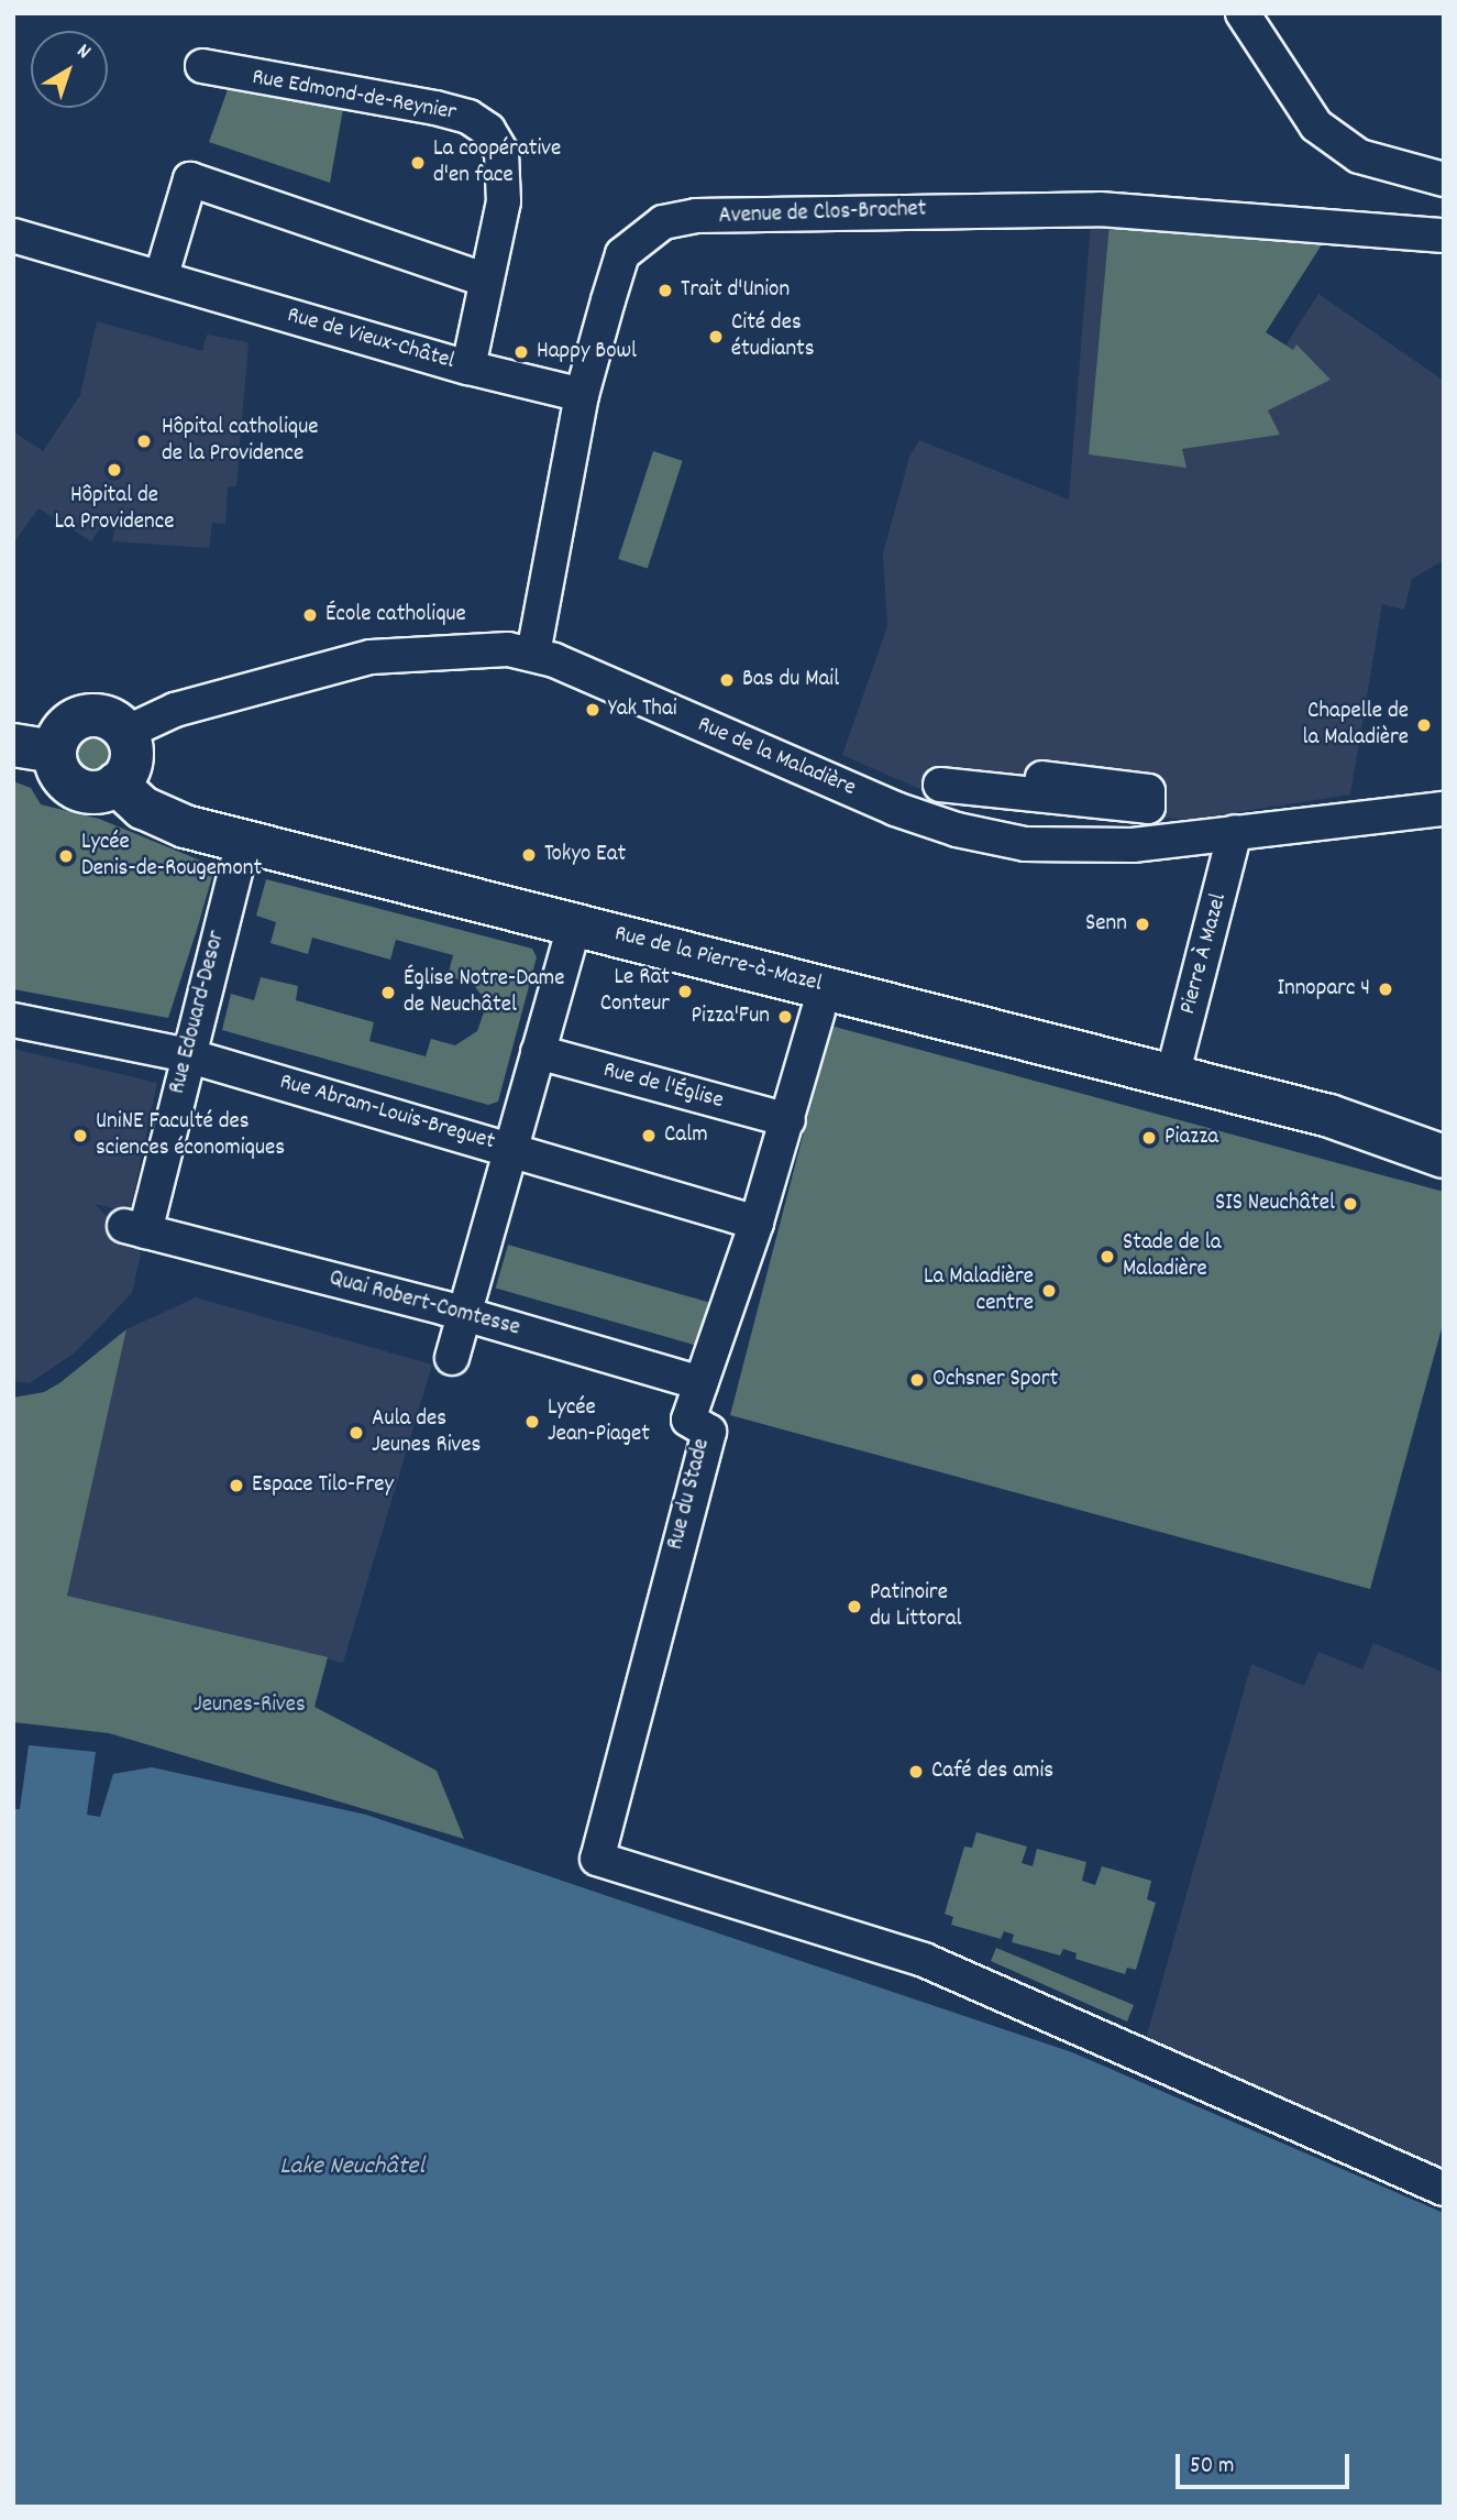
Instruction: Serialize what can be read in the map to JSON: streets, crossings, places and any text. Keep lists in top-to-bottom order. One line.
{"streets":{"main road":["Rue de la Pierre-à-Mazel"],"street":["Rue Edmond-de-Reynier","Avenue de Clos-Brochet","Rue de Vieux-Châtel","Rue de la Maladière","Pierre À Mazel","Rue Edouard-Desor","Rue de l'Église","Rue Abram-Louis-Breguet","Quai Robert-Comtesse","Rue du Stade"]},"crossings":[["Rue Edmond-de-Reynier","Rue de Vieux-Châtel"],["Avenue de Clos-Brochet","Rue de Vieux-Châtel"],["Avenue de Clos-Brochet","Rue de la Maladière"],["Rue de la Maladière","Pierre À Mazel"],["Rue de la Maladière","Rue de la Pierre-à-Mazel"],["Pierre À Mazel","Rue de la Pierre-à-Mazel"],["Rue de la Pierre-à-Mazel","Rue Edouard-Desor"],["Rue Edouard-Desor","Rue Abram-Louis-Breguet"],["Rue Edouard-Desor","Quai Robert-Comtesse"],["Rue de l'Église","Rue du Stade"],["Rue Abram-Louis-Breguet","Rue du Stade"],["Quai Robert-Comtesse","Rue du Stade"]],"water":["Lake Neuchâtel"],"parks":["Jeunes-Rives"],"places":["La coopérative d'en face","Trait d'Union","Cité des étudiants","Happy Bowl","Hôpital catholique de la Providence","Hôpital de La Providence","École catholique","Bas du Mail","Yak Thai","Chapelle de la Maladière","Tokyo Eat","Lycée Denis-de-Rougemont","Senn","Innoparc 4","Le Rat Conteur","Église Notre-Dame de Neuchâtel","Pizza'Fun","UniNE Faculté des sciences économiques","Calm","Piazza","SIS Neuchâtel","Stade de la Maladière","La Maladière centre","Ochsner Sport","Lycée Jean-Piaget","Aula des Jeunes Rives","Espace Tilo-Frey","Patinoire du Littoral","Café des amis"],"scale_bar":"50 m","north":"top right"}
